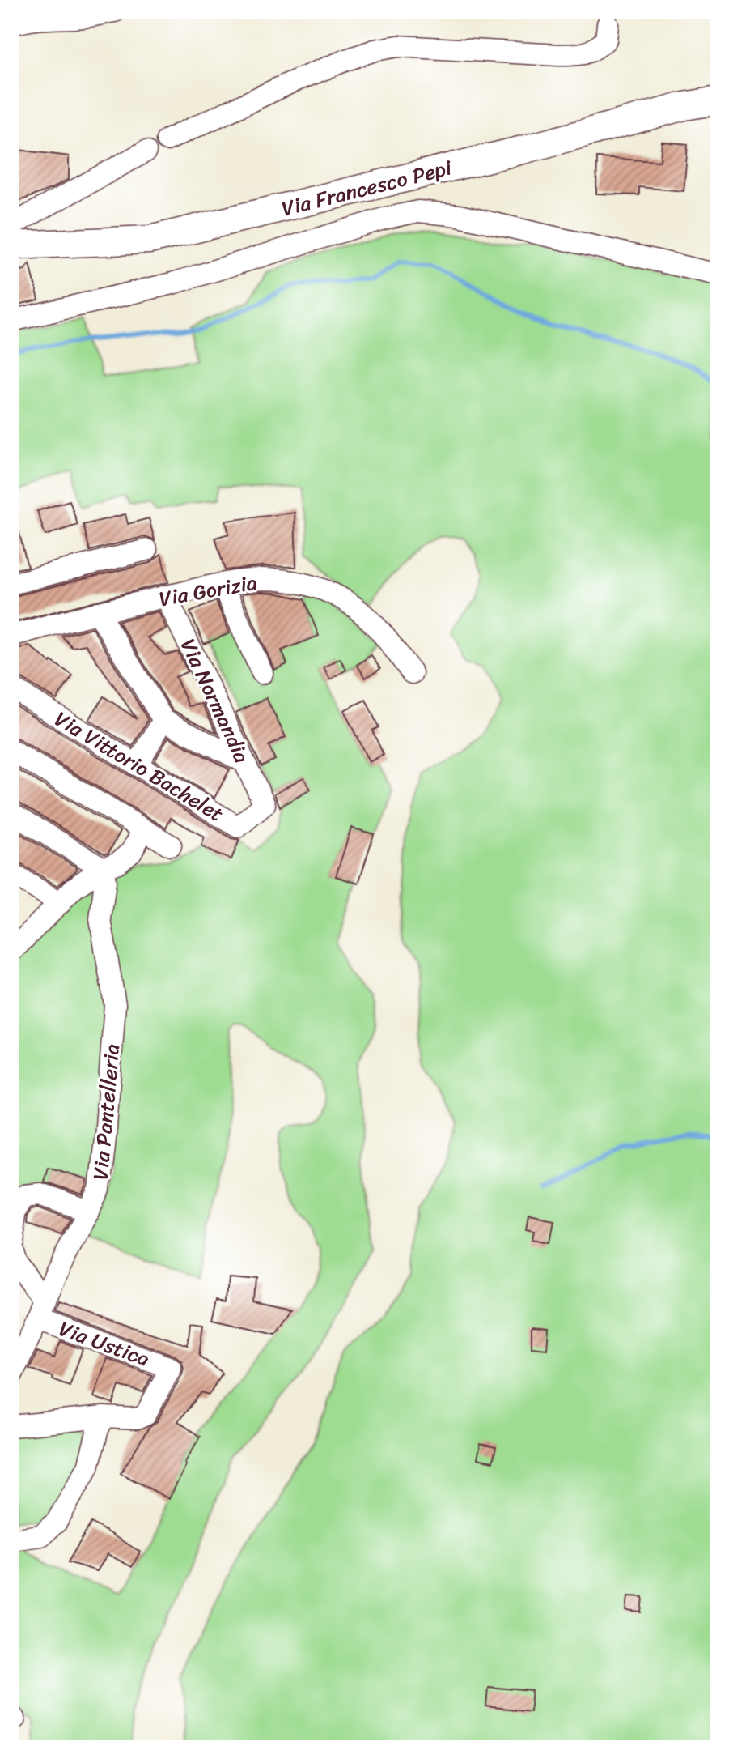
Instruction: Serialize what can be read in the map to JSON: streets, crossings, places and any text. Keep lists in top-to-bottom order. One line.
{"streets":{"main road":["Via Francesco Pepi"],"street":["Via Gorizia","Via Normandia","Via Vittorio Bachelet","Via Pantelleria","Via Ustica"]},"crossings":[["Via Gorizia","Via Normandia"],["Via Normandia","Via Vittorio Bachelet"],["Via Pantelleria","Via Ustica"]]}
